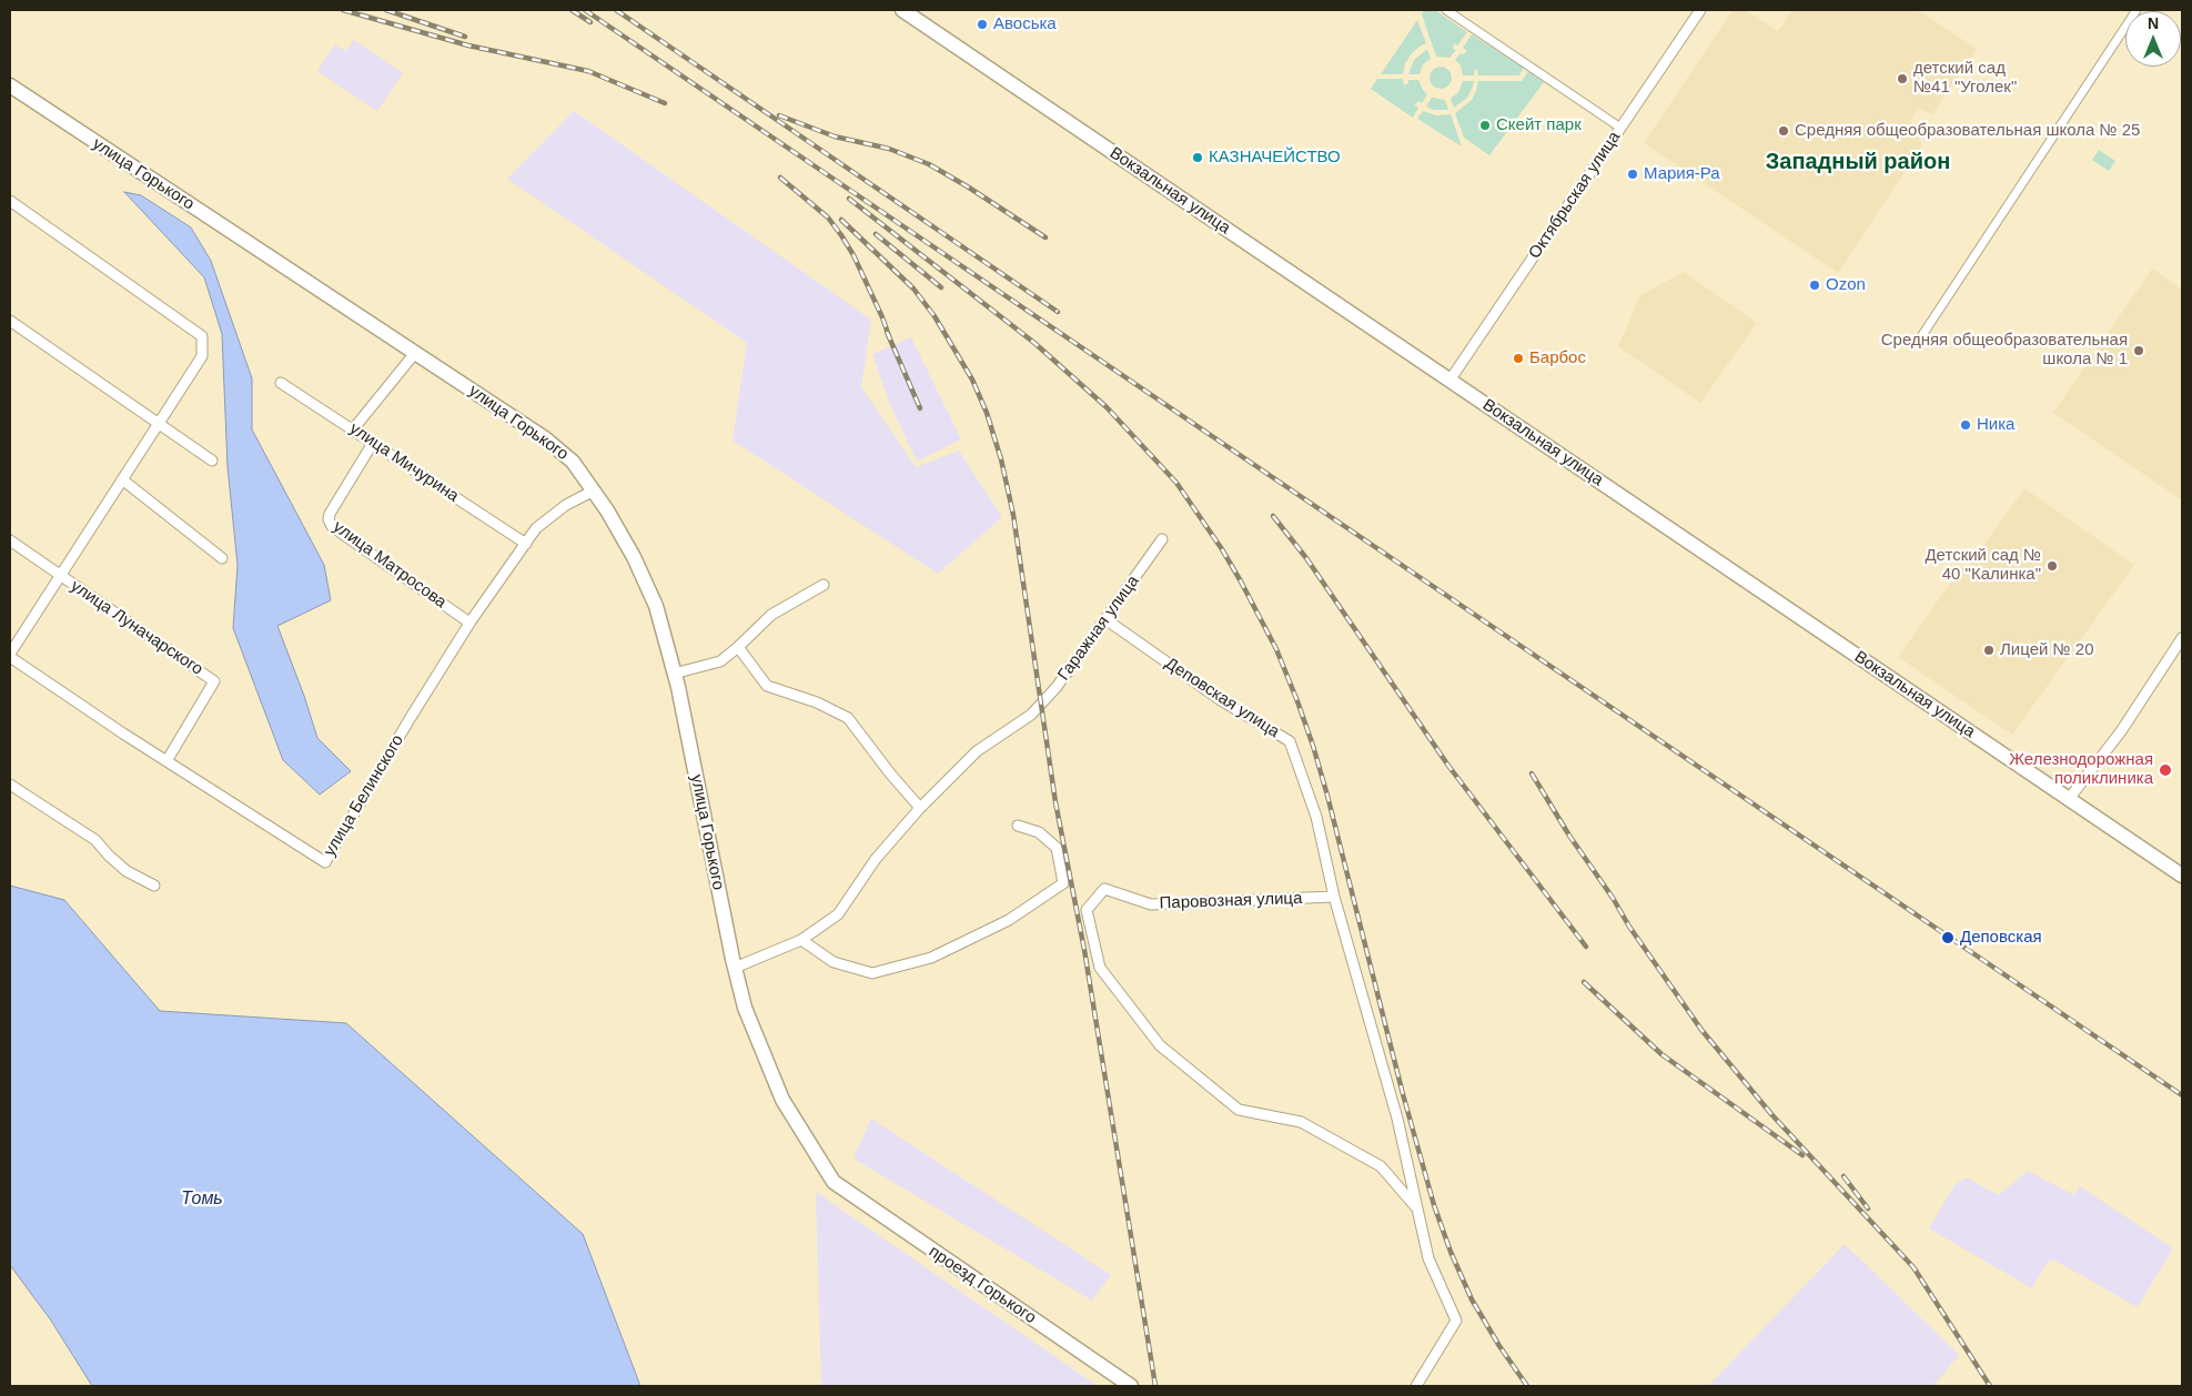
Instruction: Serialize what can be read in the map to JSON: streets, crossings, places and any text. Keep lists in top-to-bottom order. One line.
{"streets":{"main road":["улица Горького","Вокзальная улица","проезд Горького"],"street":["Октябрьская улица","улица Мичурина","улица Матросова","улица Луначарского","Гаражная улица","Деповская улица","улица Белинского","Паровозная улица"]},"crossings":[["улица Горького","улица Белинского"],["улица Горького","проезд Горького"],["Вокзальная улица","Октябрьская улица"],["улица Мичурина","улица Матросова"],["улица Мичурина","улица Белинского"],["улица Матросова","улица Белинского"],["улица Луначарского","улица Белинского"],["Гаражная улица","Деповская улица"],["Деповская улица","Паровозная улица"]],"districts":["Западный район"],"water":["Томь"],"places":["Авоська","детский сад №41 \"Уголек\"","Скейт парк","Средняя общеобразовательная школа № 25","КАЗНАЧЕЙСТВО","Мария-Ра","Ozon","Средняя общеобразовательная школа № 1","Барбос","Ника","Детский сад № 40 \"Калинка\"","Лицей № 20","Железнодорожная поликлиника","Деповская"],"north":"top"}
